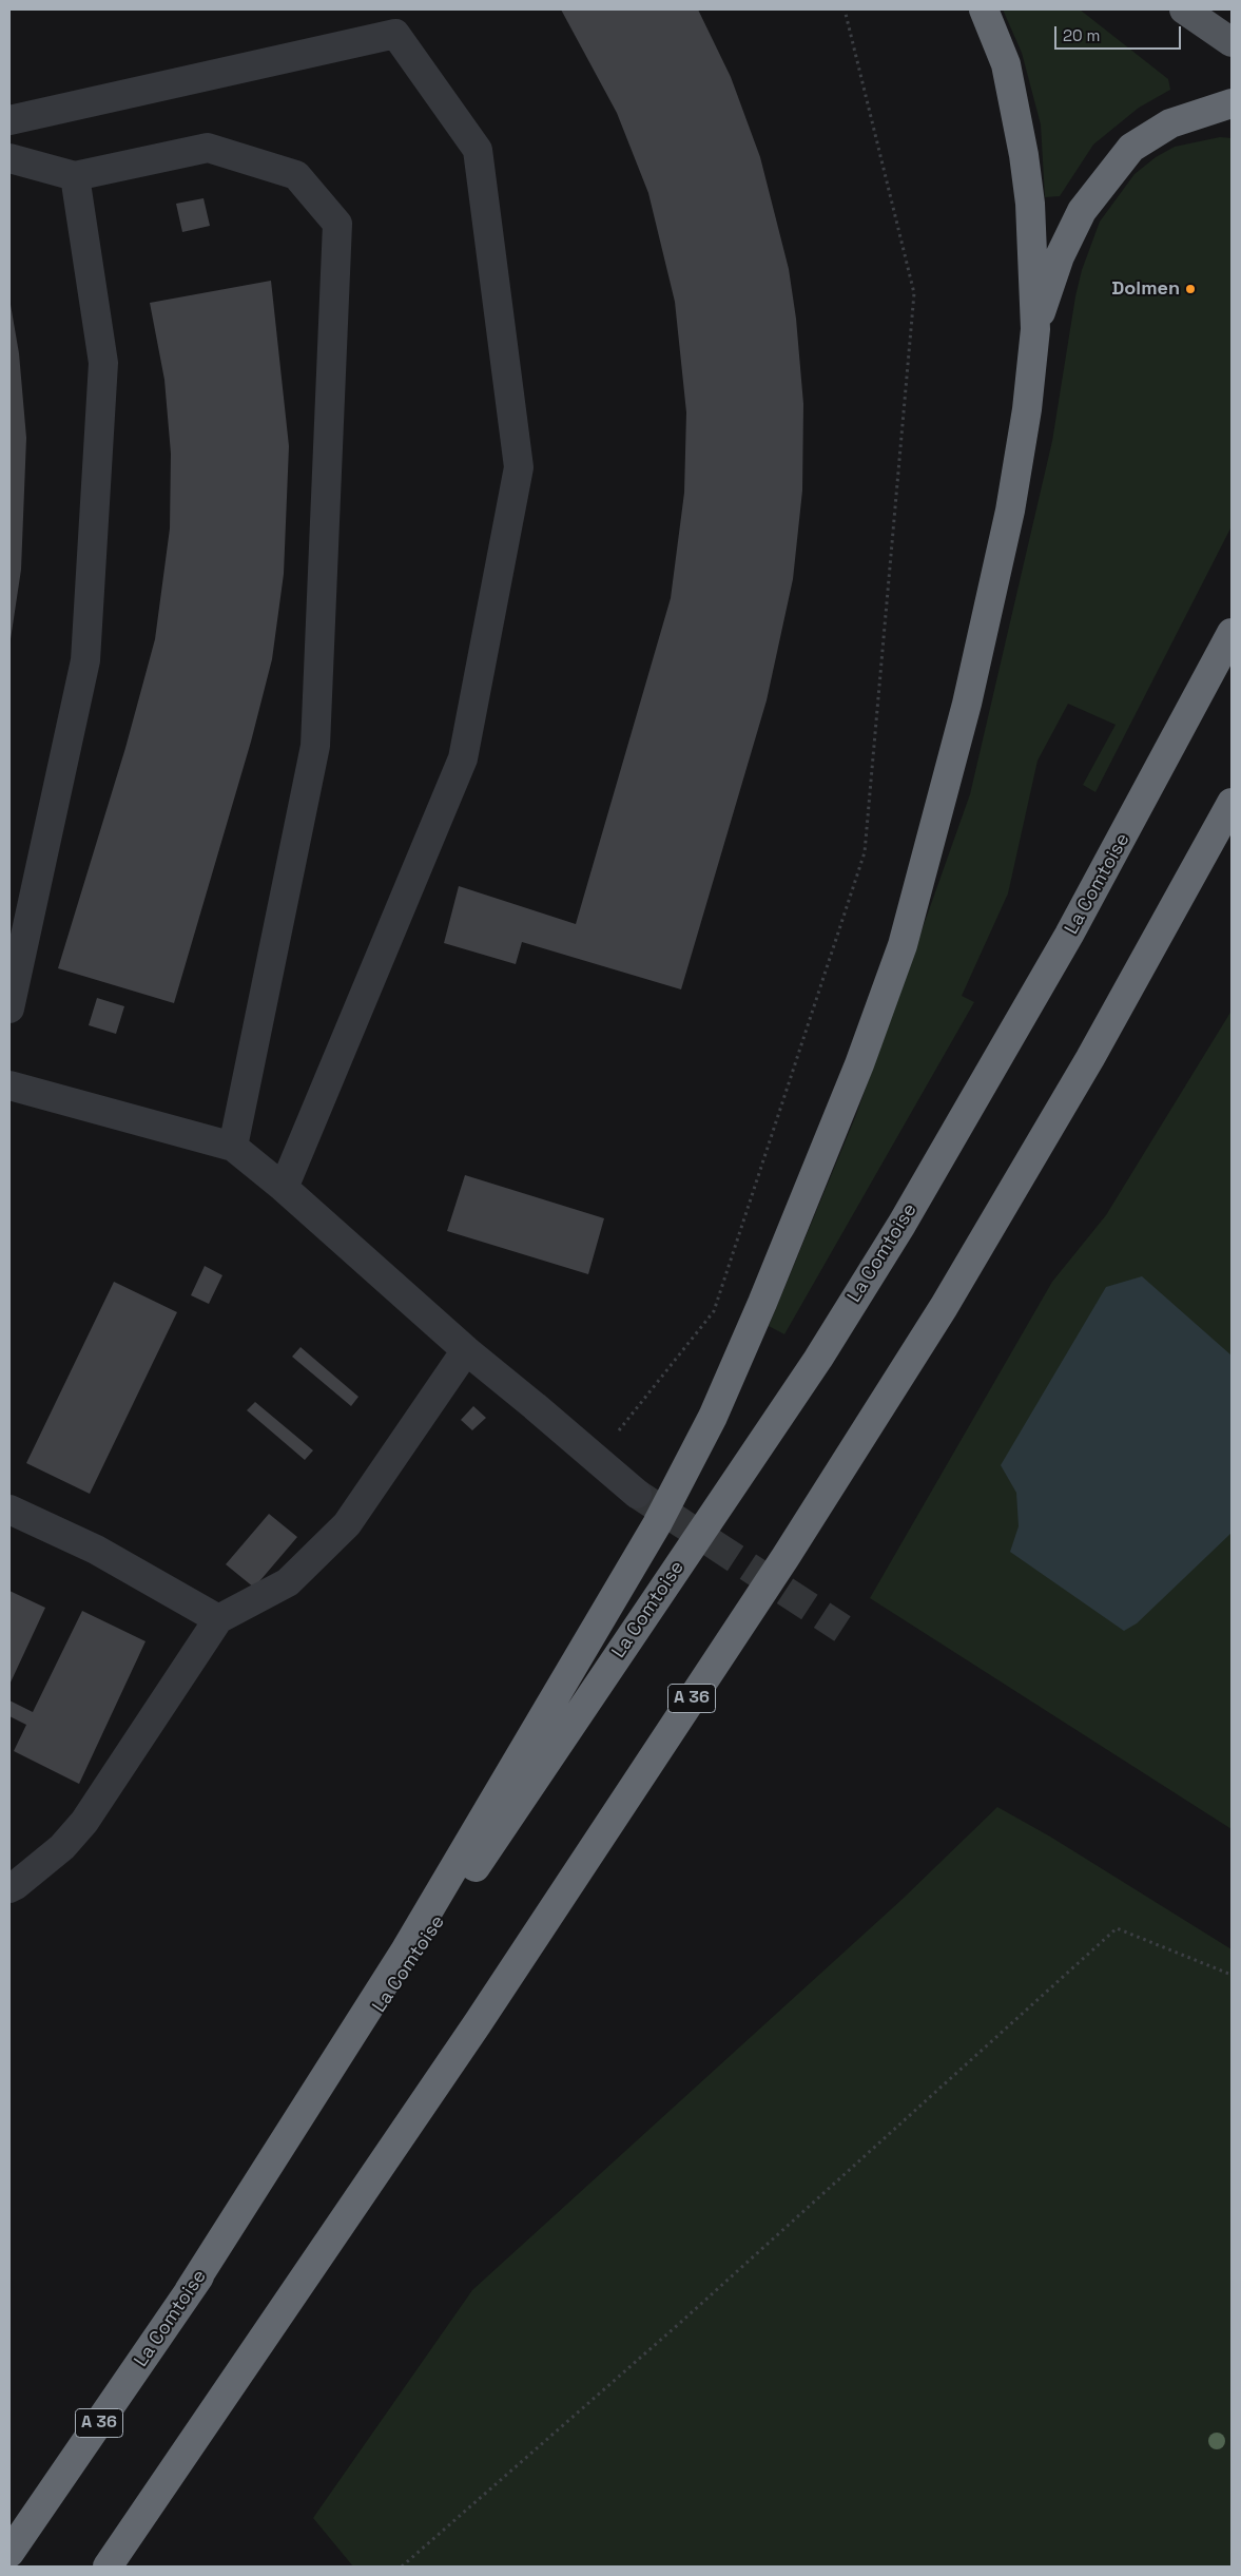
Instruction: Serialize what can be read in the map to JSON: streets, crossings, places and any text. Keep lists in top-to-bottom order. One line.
{"streets":{"highway":["La Comtoise","A 36"]},"places":["Dolmen"],"scale_bar":"20 m"}
